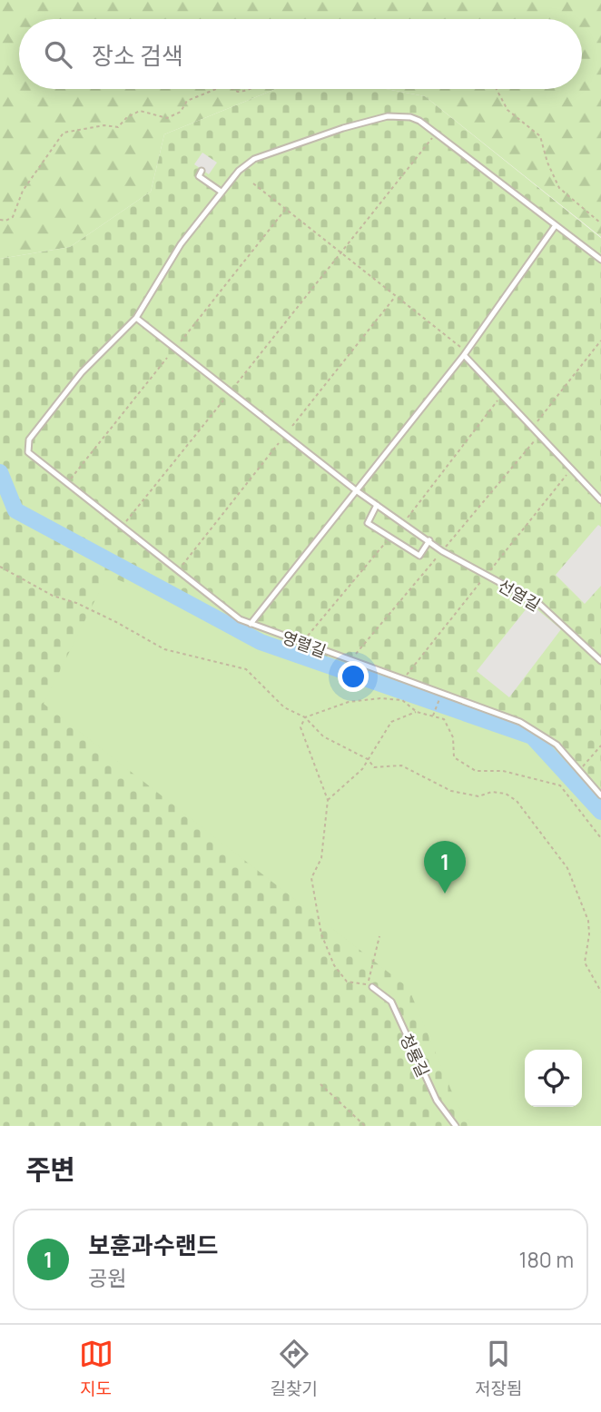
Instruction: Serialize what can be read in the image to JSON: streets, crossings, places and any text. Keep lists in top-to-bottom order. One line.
{"streets":{"lane":["선열길","영렬길","청룡길"]},"page":{"search":"장소 검색","pins":"1","heading":"주변","list":[{"mark":"1","name":"보훈과수랜드","note":"공원","value":"180 m"}],"nav":["지도","길찾기","저장됨"]}}
